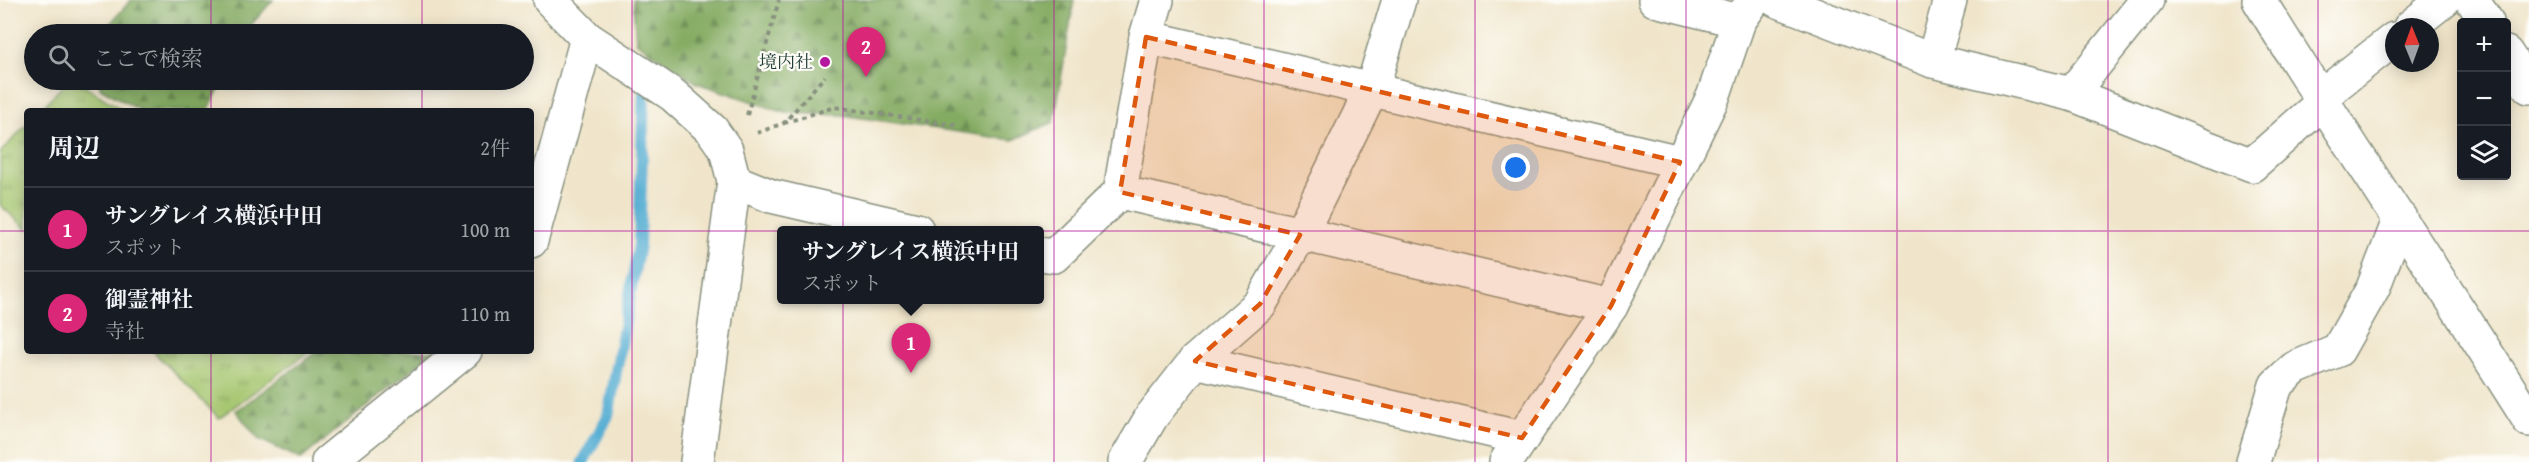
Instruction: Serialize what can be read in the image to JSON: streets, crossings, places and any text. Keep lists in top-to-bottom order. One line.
{"places":["境内社"],"north":"top","page":{"map_buttons":["+","−"],"search":"ここで検索","pins":["2","1"],"heading":["周辺","2件"],"list":[{"mark":"1","name":"サングレイス横浜中田","note":"スポット","value":"100 m"},{"mark":"2","name":"御霊神社","note":"寺社","value":"110 m"}],"popup":["サングレイス横浜中田","スポット"]}}
